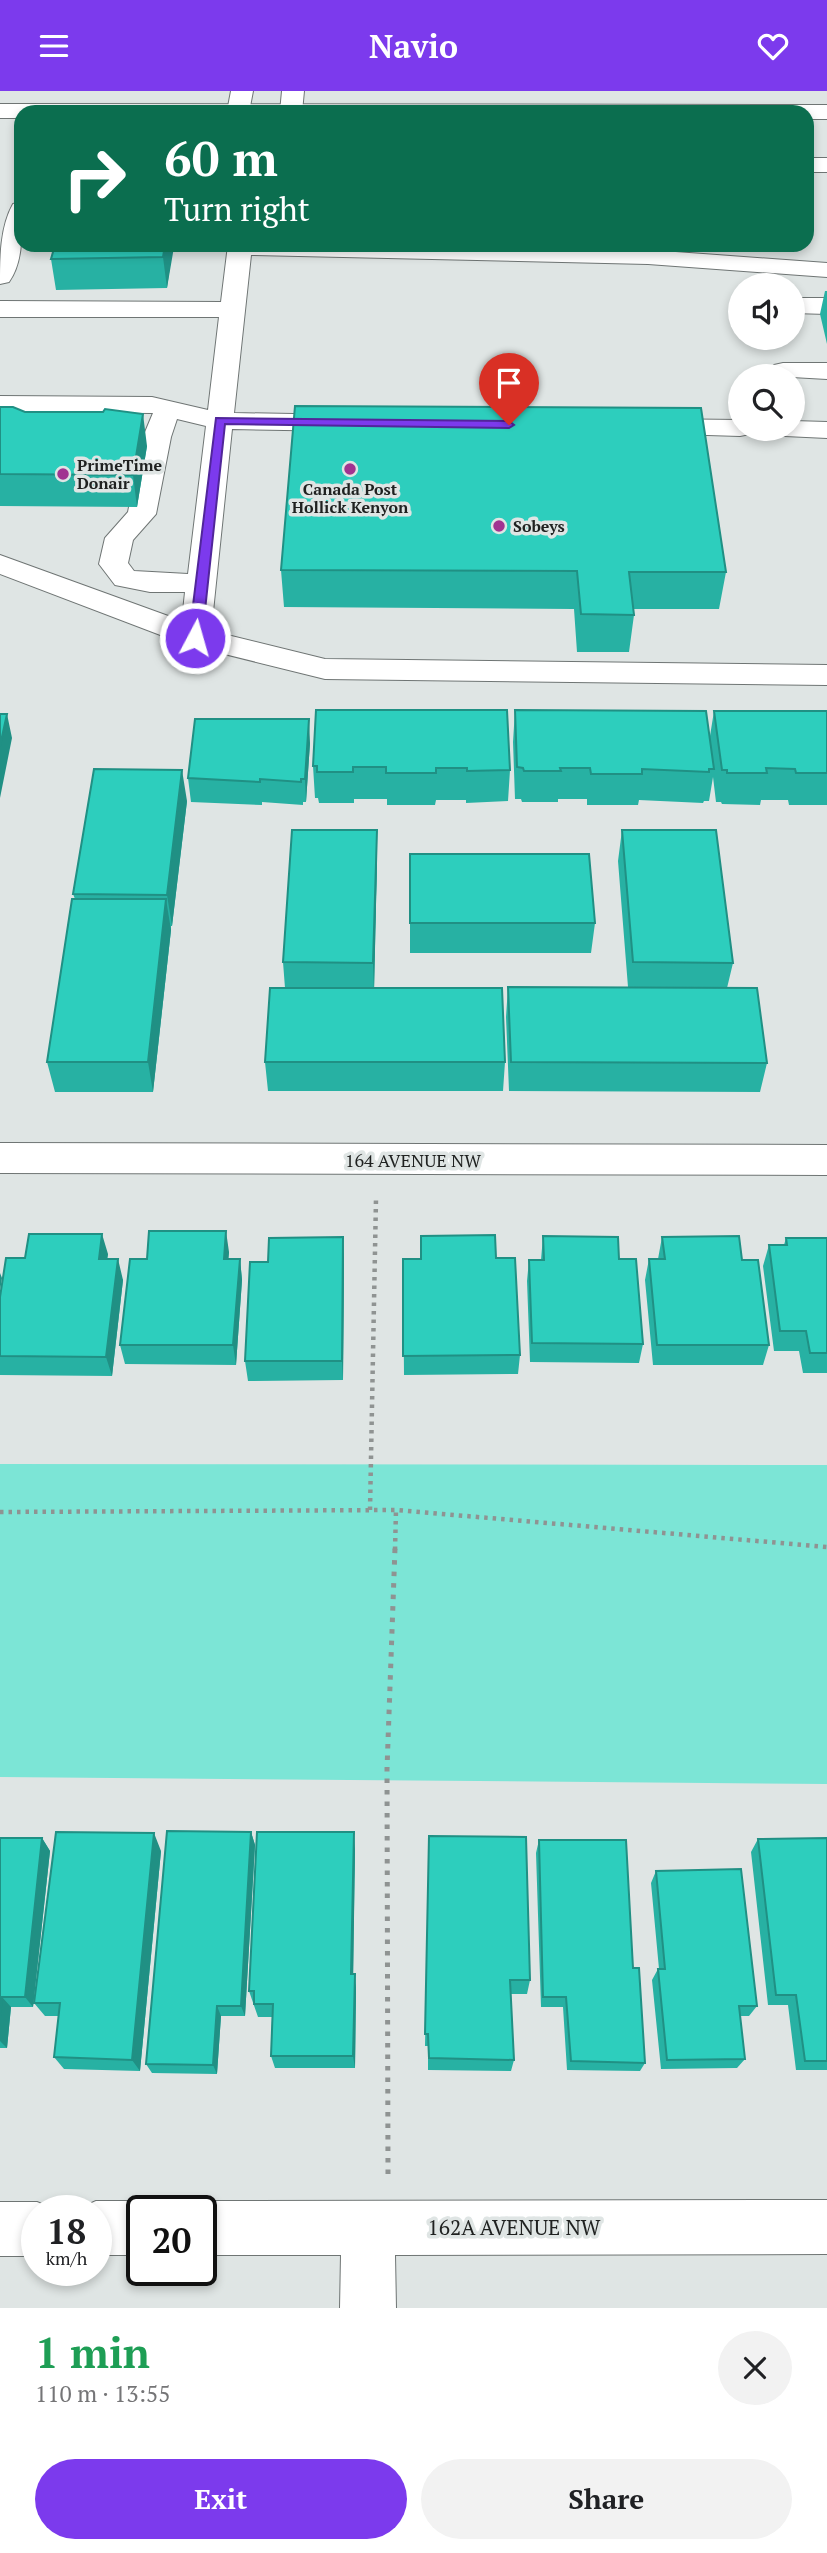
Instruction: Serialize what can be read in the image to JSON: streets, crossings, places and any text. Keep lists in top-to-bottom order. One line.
{"streets":{"street":["164 AVENUE NW","162A AVENUE NW"]},"places":["Canada Post Hollick Kenyon","PrimeTime Donair","Sobeys"],"page":{"header":"Navio","turn":["60 m","Turn right"],"speed":"18 km/h","limit":"20","heading":["1 min","110 m · 13:55"],"buttons":["Exit","Share"]}}
